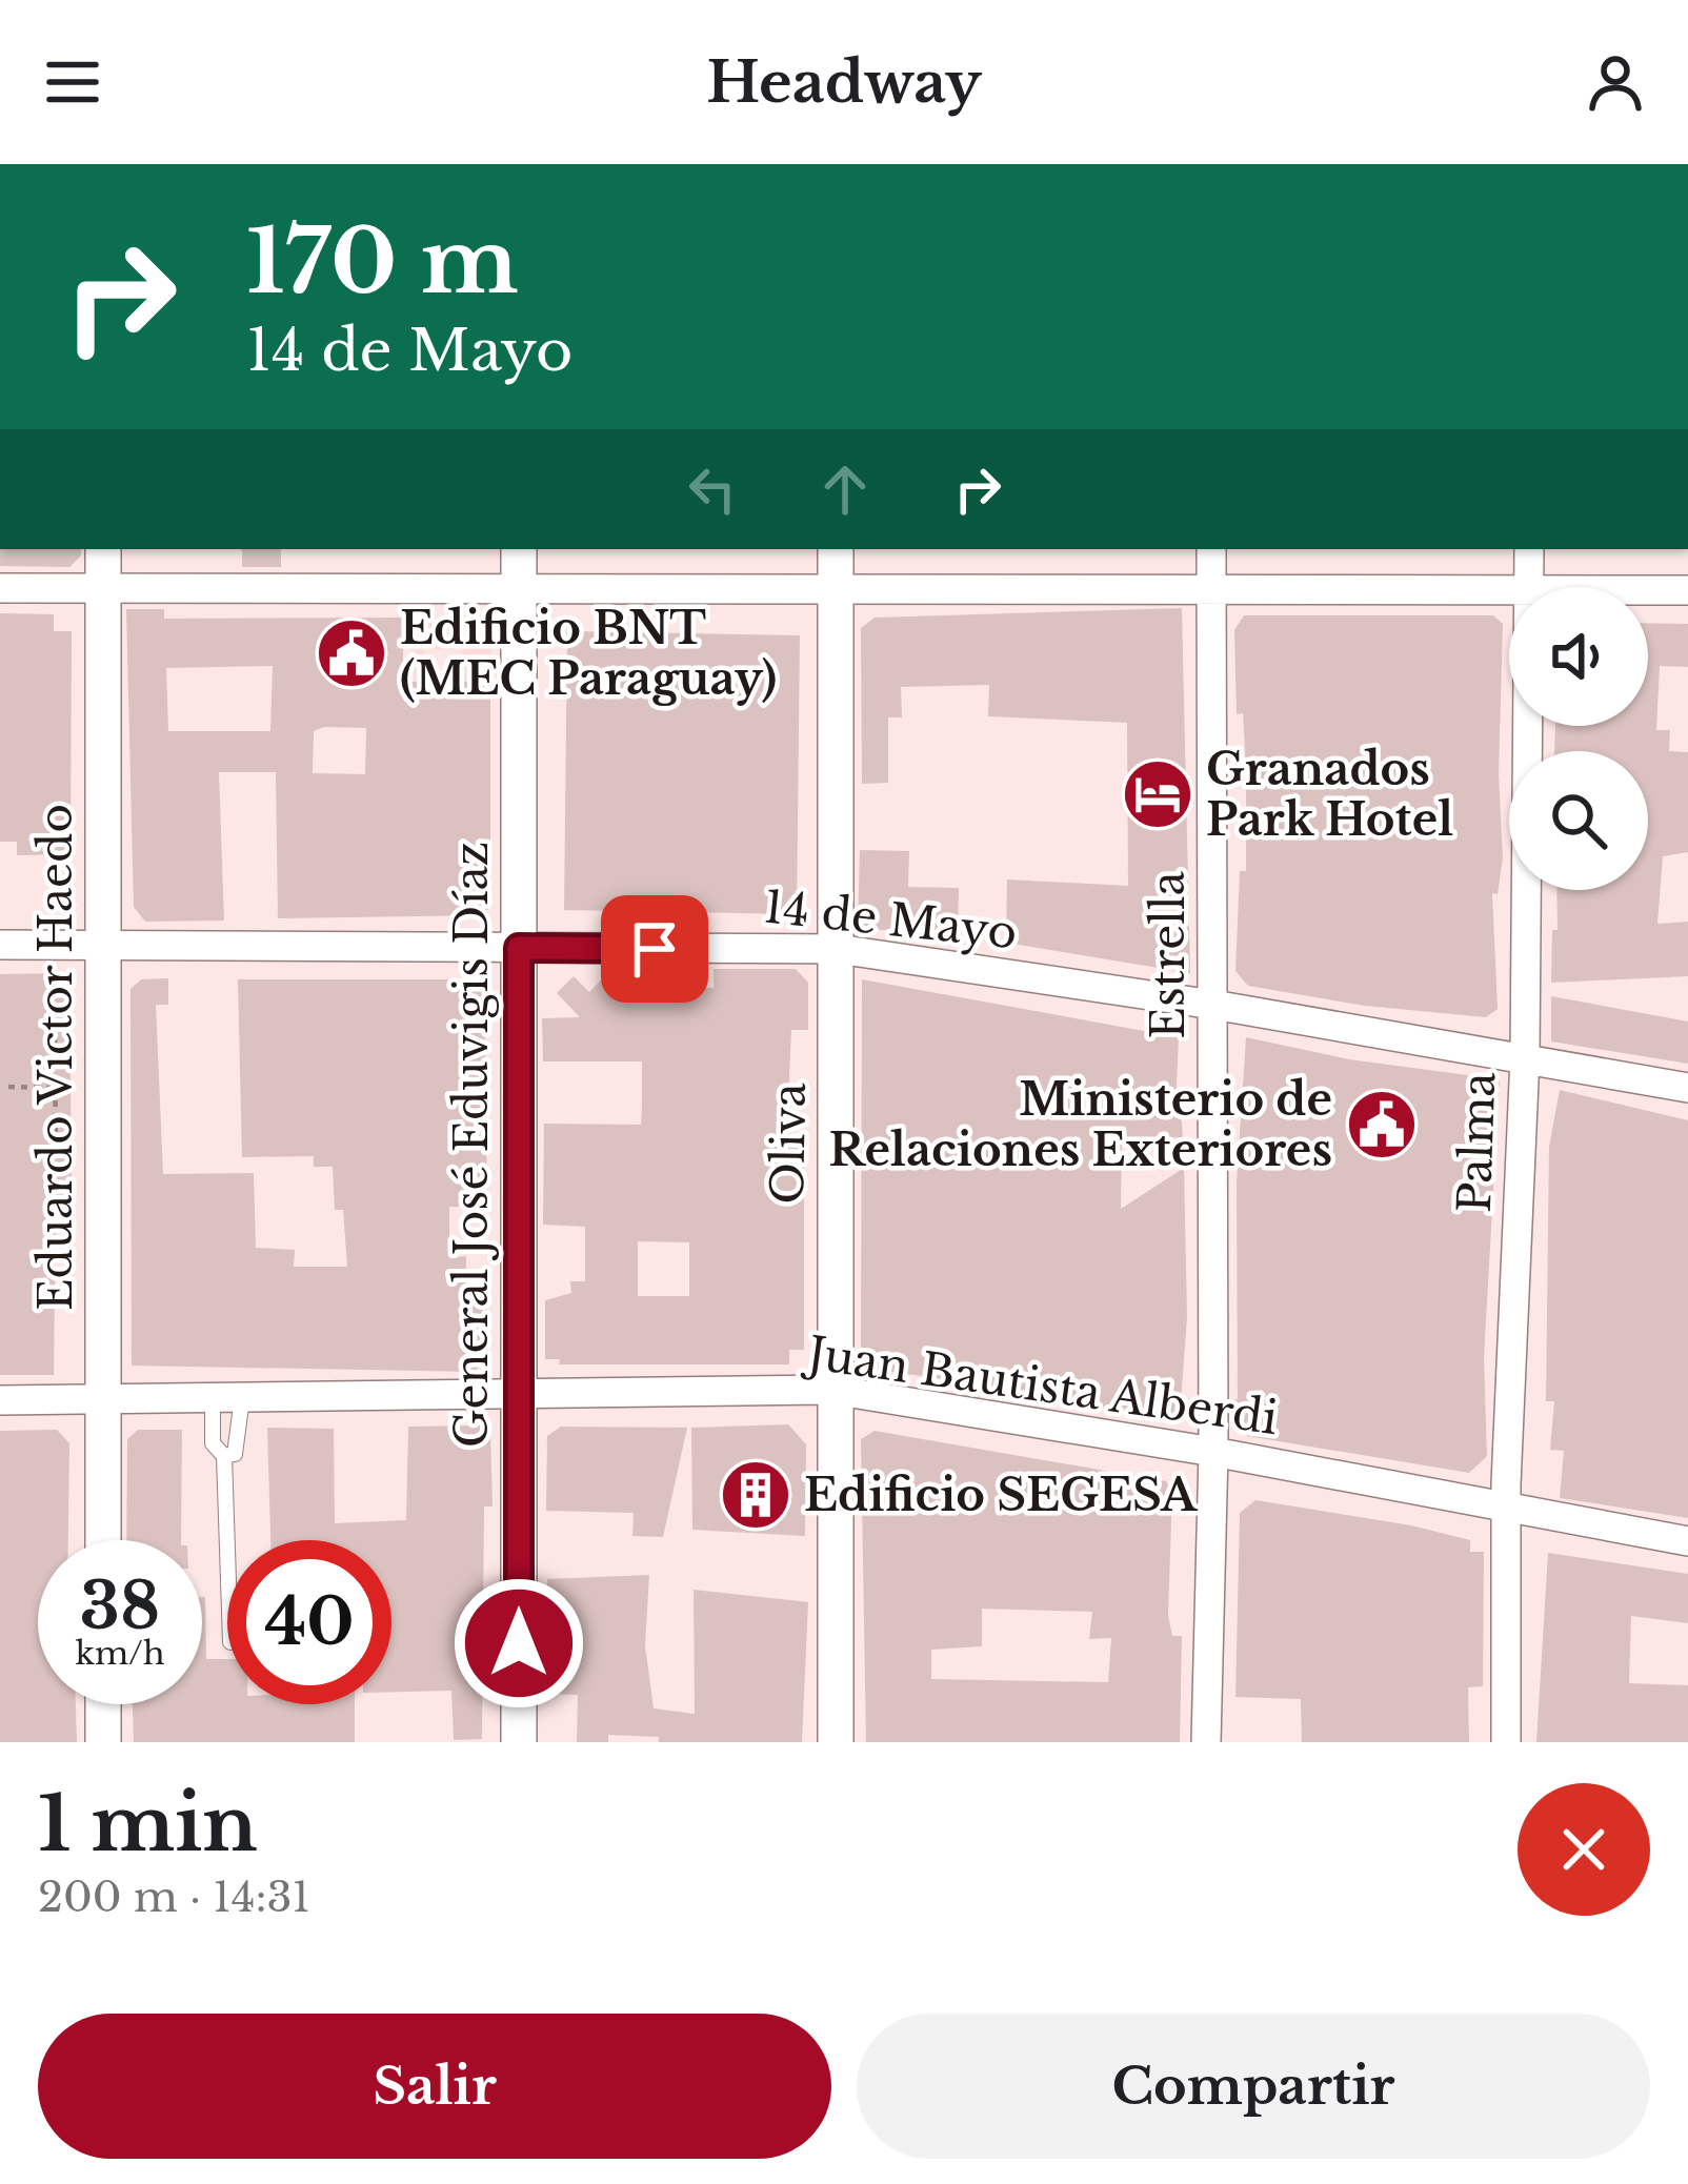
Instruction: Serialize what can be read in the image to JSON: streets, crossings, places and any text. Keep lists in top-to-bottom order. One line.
{"streets":{"street":["14 de Mayo","Estrella","Eduardo Victor Haedo","Palma","Oliva","General José Eduvigis Díaz","Juan Bautista Alberdi"]},"crossings":[["14 de Mayo","Estrella"],["14 de Mayo","Eduardo Victor Haedo"],["14 de Mayo","Palma"],["14 de Mayo","Oliva"],["14 de Mayo","General José Eduvigis Díaz"],["Estrella","Juan Bautista Alberdi"],["Eduardo Victor Haedo","Juan Bautista Alberdi"],["Palma","Juan Bautista Alberdi"],["Oliva","Juan Bautista Alberdi"],["General José Eduvigis Díaz","Juan Bautista Alberdi"]],"places":{"public building":["Edificio BNT (MEC Paraguay)","Ministerio de Relaciones Exteriores"],"hotel":["Granados Park Hotel"],"building":["Edificio SEGESA"]},"page":{"header":"Headway","turn":["170 m","14 de Mayo"],"speed":"38 km/h","limit":"40","heading":["1 min","200 m · 14:31"],"buttons":["Salir","Compartir"]}}
